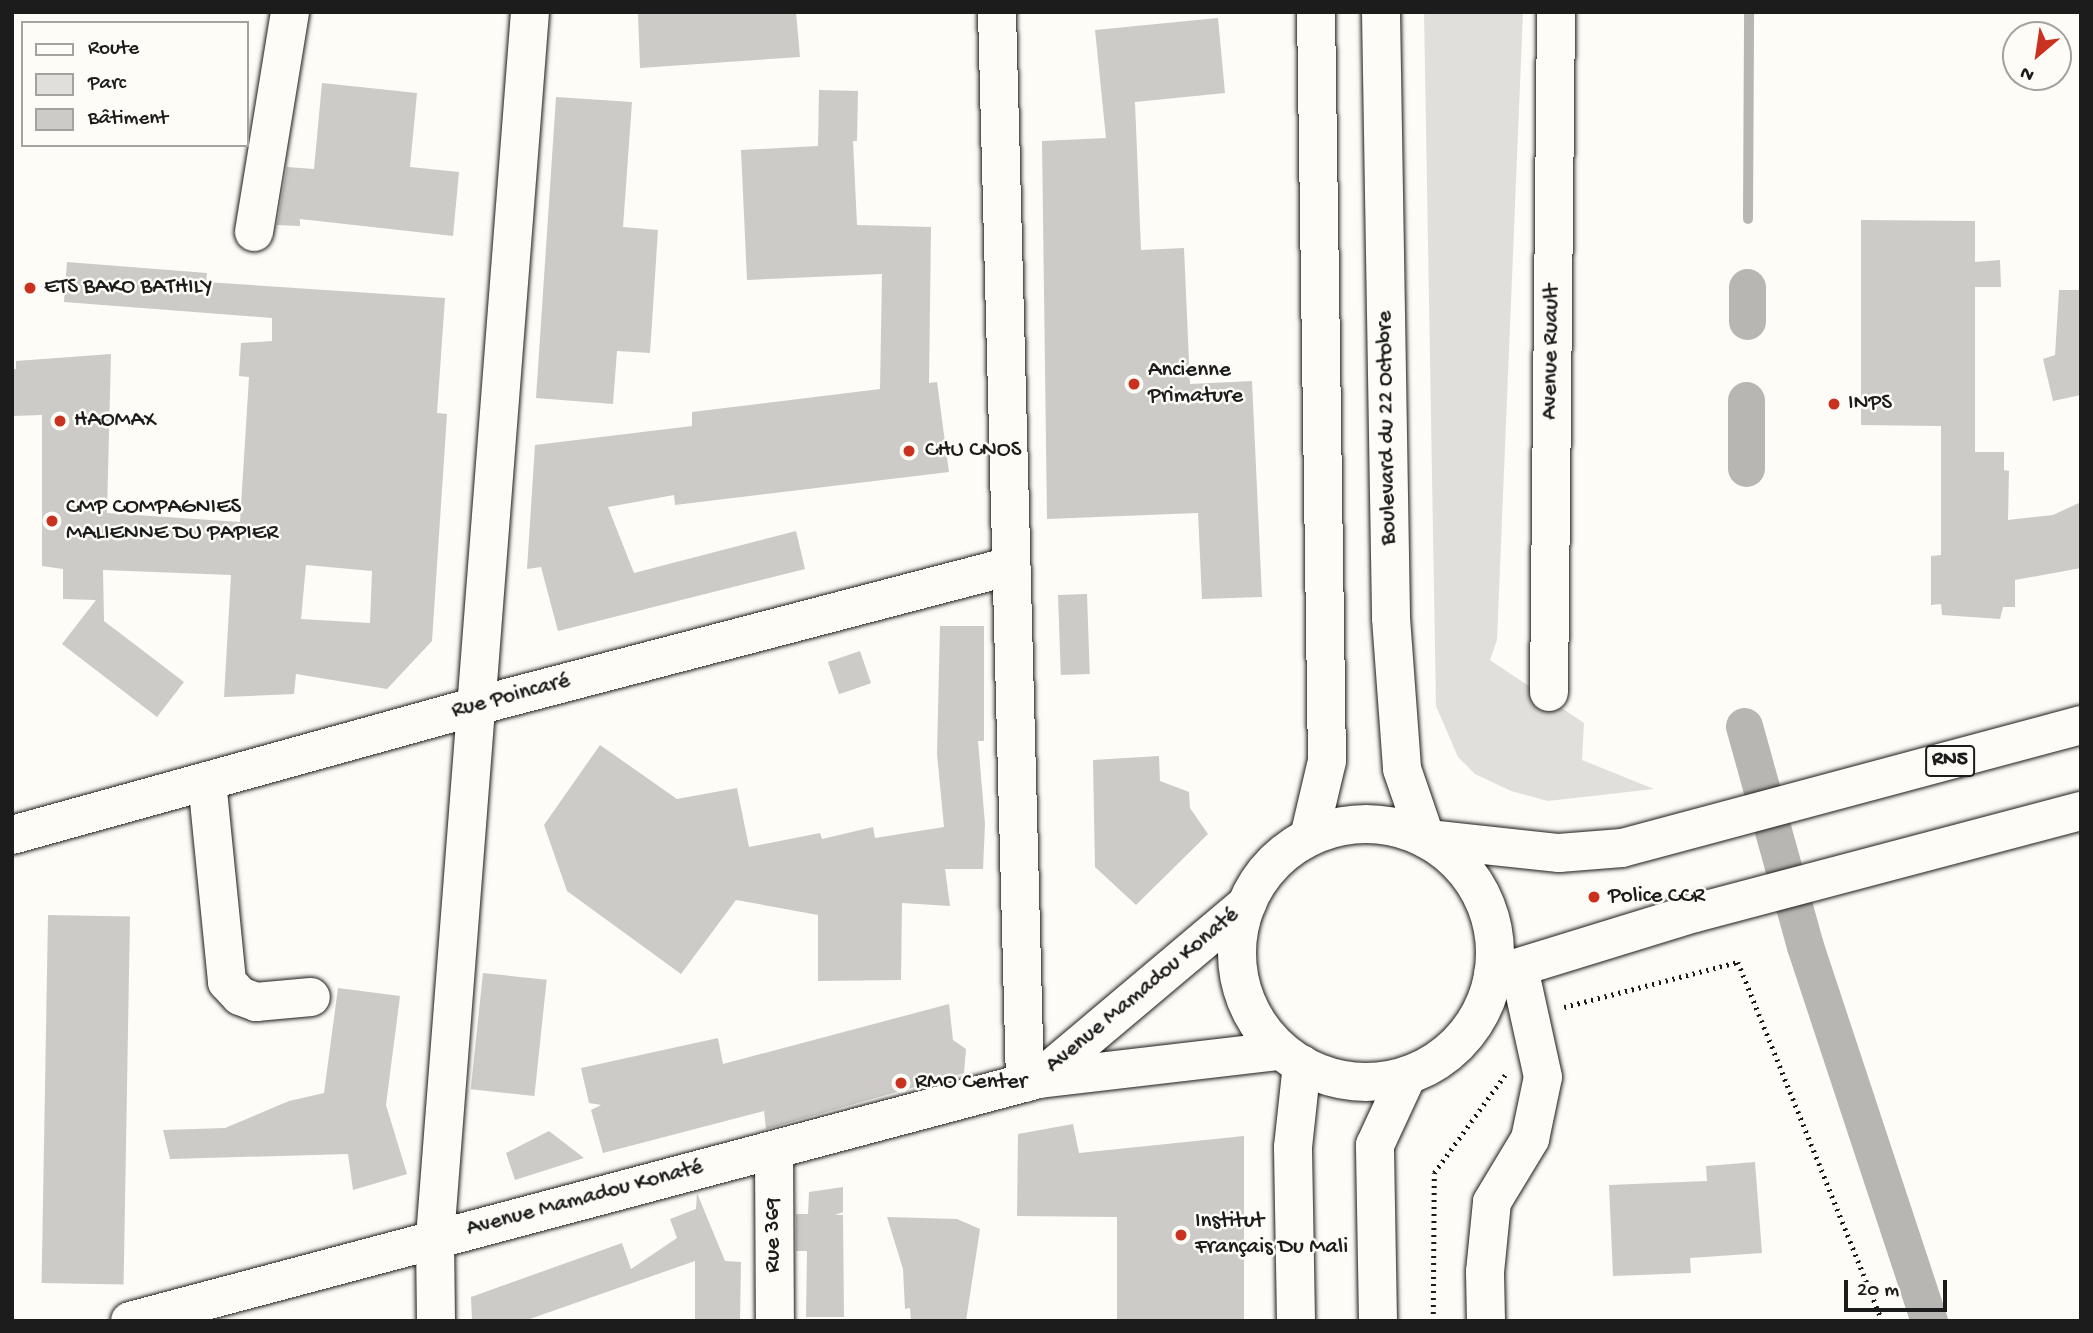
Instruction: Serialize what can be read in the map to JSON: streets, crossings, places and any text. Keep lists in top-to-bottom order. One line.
{"streets":{"main road":["Avenue Ruault","Boulevard du 22 Octobre","Rue Poincaré","RN5","Avenue Mamadou Konaté","Rue 369"]},"crossings":[["Boulevard du 22 Octobre","RN5"],["Avenue Mamadou Konaté","Rue 369"]],"places":["ETS BAKO BATHILY","Ancienne Primature","INPS","HAOMAX","CHU CNOS","CMP COMPAGNIES MALIENNE DU PAPIER","Police CCR","RMO Center","Institut Français Du Mali"],"legend":["Route","Parc","Bâtiment"],"scale_bar":"20 m","north":"bottom left"}
